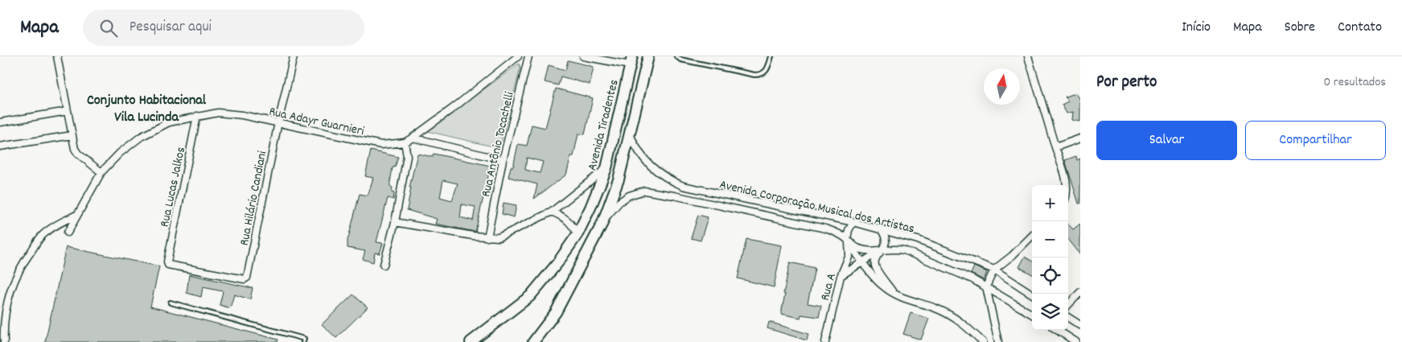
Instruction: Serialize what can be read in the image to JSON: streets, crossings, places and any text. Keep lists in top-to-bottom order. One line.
{"streets":{"main road":["Avenida Tiradentes"],"street":["Rua Adayr Guarnieri","Rua Antônio Tocachelli","Rua Lucas Jalkos","Rua Hilário Candiani","Avenida Corporação Musical dos Artistas","Rua A"]},"crossings":[["Rua Adayr Guarnieri","Rua Lucas Jalkos"],["Rua Adayr Guarnieri","Rua Hilário Candiani"],["Rua Lucas Jalkos","Rua Hilário Candiani"],["Avenida Corporação Musical dos Artistas","Rua A"]],"districts":["Conjunto Habitacional Vila Lucinda"],"north":"top","page":{"header":"Mapa","search":"Pesquisar aqui","nav":["Início","Mapa","Sobre","Contato"],"heading":["Por perto","0 resultados"],"buttons":["Salvar","Compartilhar"],"map_buttons":["+","−"]}}
